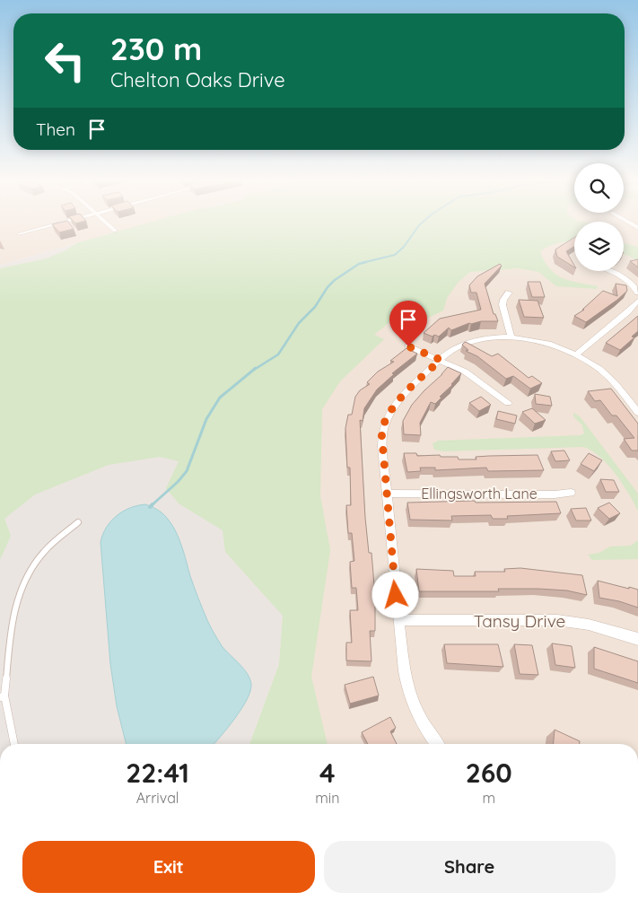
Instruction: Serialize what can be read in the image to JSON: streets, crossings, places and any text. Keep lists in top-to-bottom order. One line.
{"streets":{"street":["Ellingsworth Lane","Tansy Drive"]},"page":{"turn":["230 m","Chelton Oaks Drive"],"then":"Then","eta":["22:41","Arrival","4","min","260","m"],"buttons":["Exit","Share"]}}
